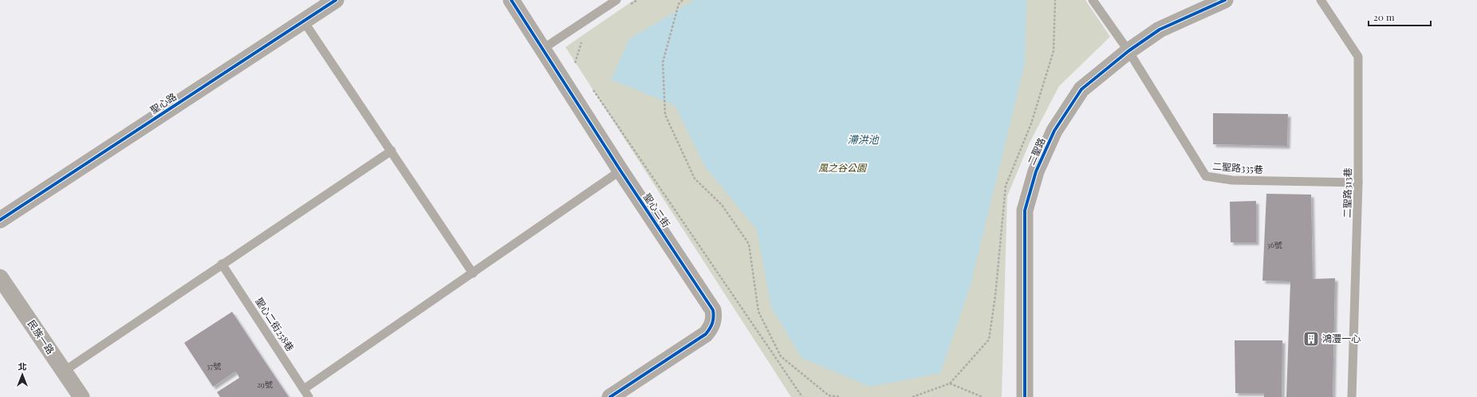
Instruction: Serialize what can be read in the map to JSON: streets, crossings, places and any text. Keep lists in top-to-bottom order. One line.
{"streets":{"street":["聖心路","二聖路","聖心二街","民族一路"],"lane":["二聖路335巷","二聖路313巷","聖心二街258巷"]},"crossings":[["二聖路","二聖路335巷"],["二聖路335巷","二聖路313巷"]],"water":["滯洪池"],"parks":["風之谷公園"],"places":{"building":["鴻灃一心"]},"house_numbers":["36號","37號","29號"],"scale_bar":"20 m","north":"top"}
